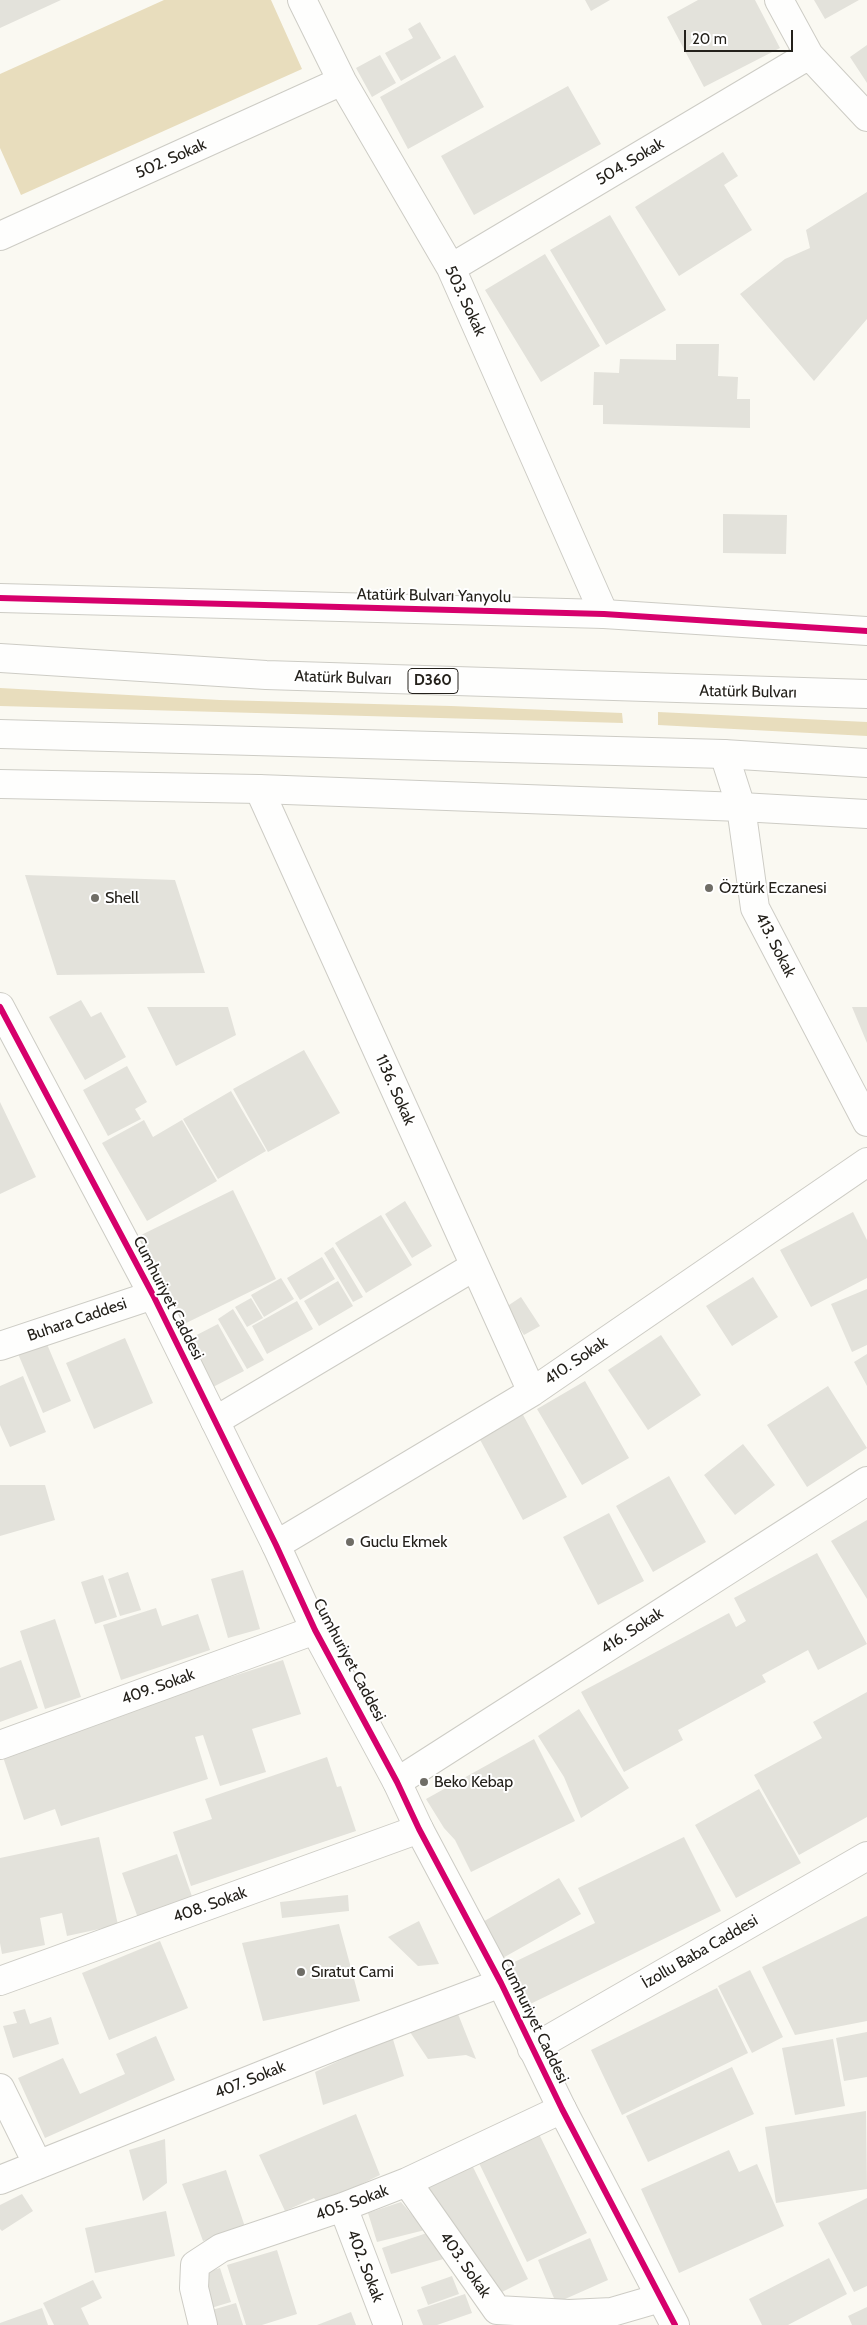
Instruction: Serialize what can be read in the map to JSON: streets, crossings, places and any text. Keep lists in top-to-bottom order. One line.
{"streets":{"main road":["502. Sokak","504. Sokak","503. Sokak","Atatürk Bulvarı Yanyolu","Atatürk Bulvarı","D360","413. Sokak","1136. Sokak","Cumhuriyet Caddesi","Buhara Caddesi","410. Sokak","416. Sokak","409. Sokak","408. Sokak","İzollu Baba Caddesi","407. Sokak","405. Sokak","403. Sokak","402. Sokak"]},"crossings":[["502. Sokak","503. Sokak"],["504. Sokak","503. Sokak"],["503. Sokak","Atatürk Bulvarı Yanyolu"],["1136. Sokak","410. Sokak"],["Cumhuriyet Caddesi","Buhara Caddesi"],["Cumhuriyet Caddesi","410. Sokak"],["Cumhuriyet Caddesi","416. Sokak"],["Cumhuriyet Caddesi","409. Sokak"],["Cumhuriyet Caddesi","408. Sokak"],["Cumhuriyet Caddesi","İzollu Baba Caddesi"],["Cumhuriyet Caddesi","407. Sokak"],["Cumhuriyet Caddesi","405. Sokak"],["Cumhuriyet Caddesi","403. Sokak"],["405. Sokak","403. Sokak"],["405. Sokak","402. Sokak"]],"places":["Öztürk Eczanesi","Shell","Guclu Ekmek","Beko Kebap","Sıratut Cami"],"scale_bar":"20 m"}
